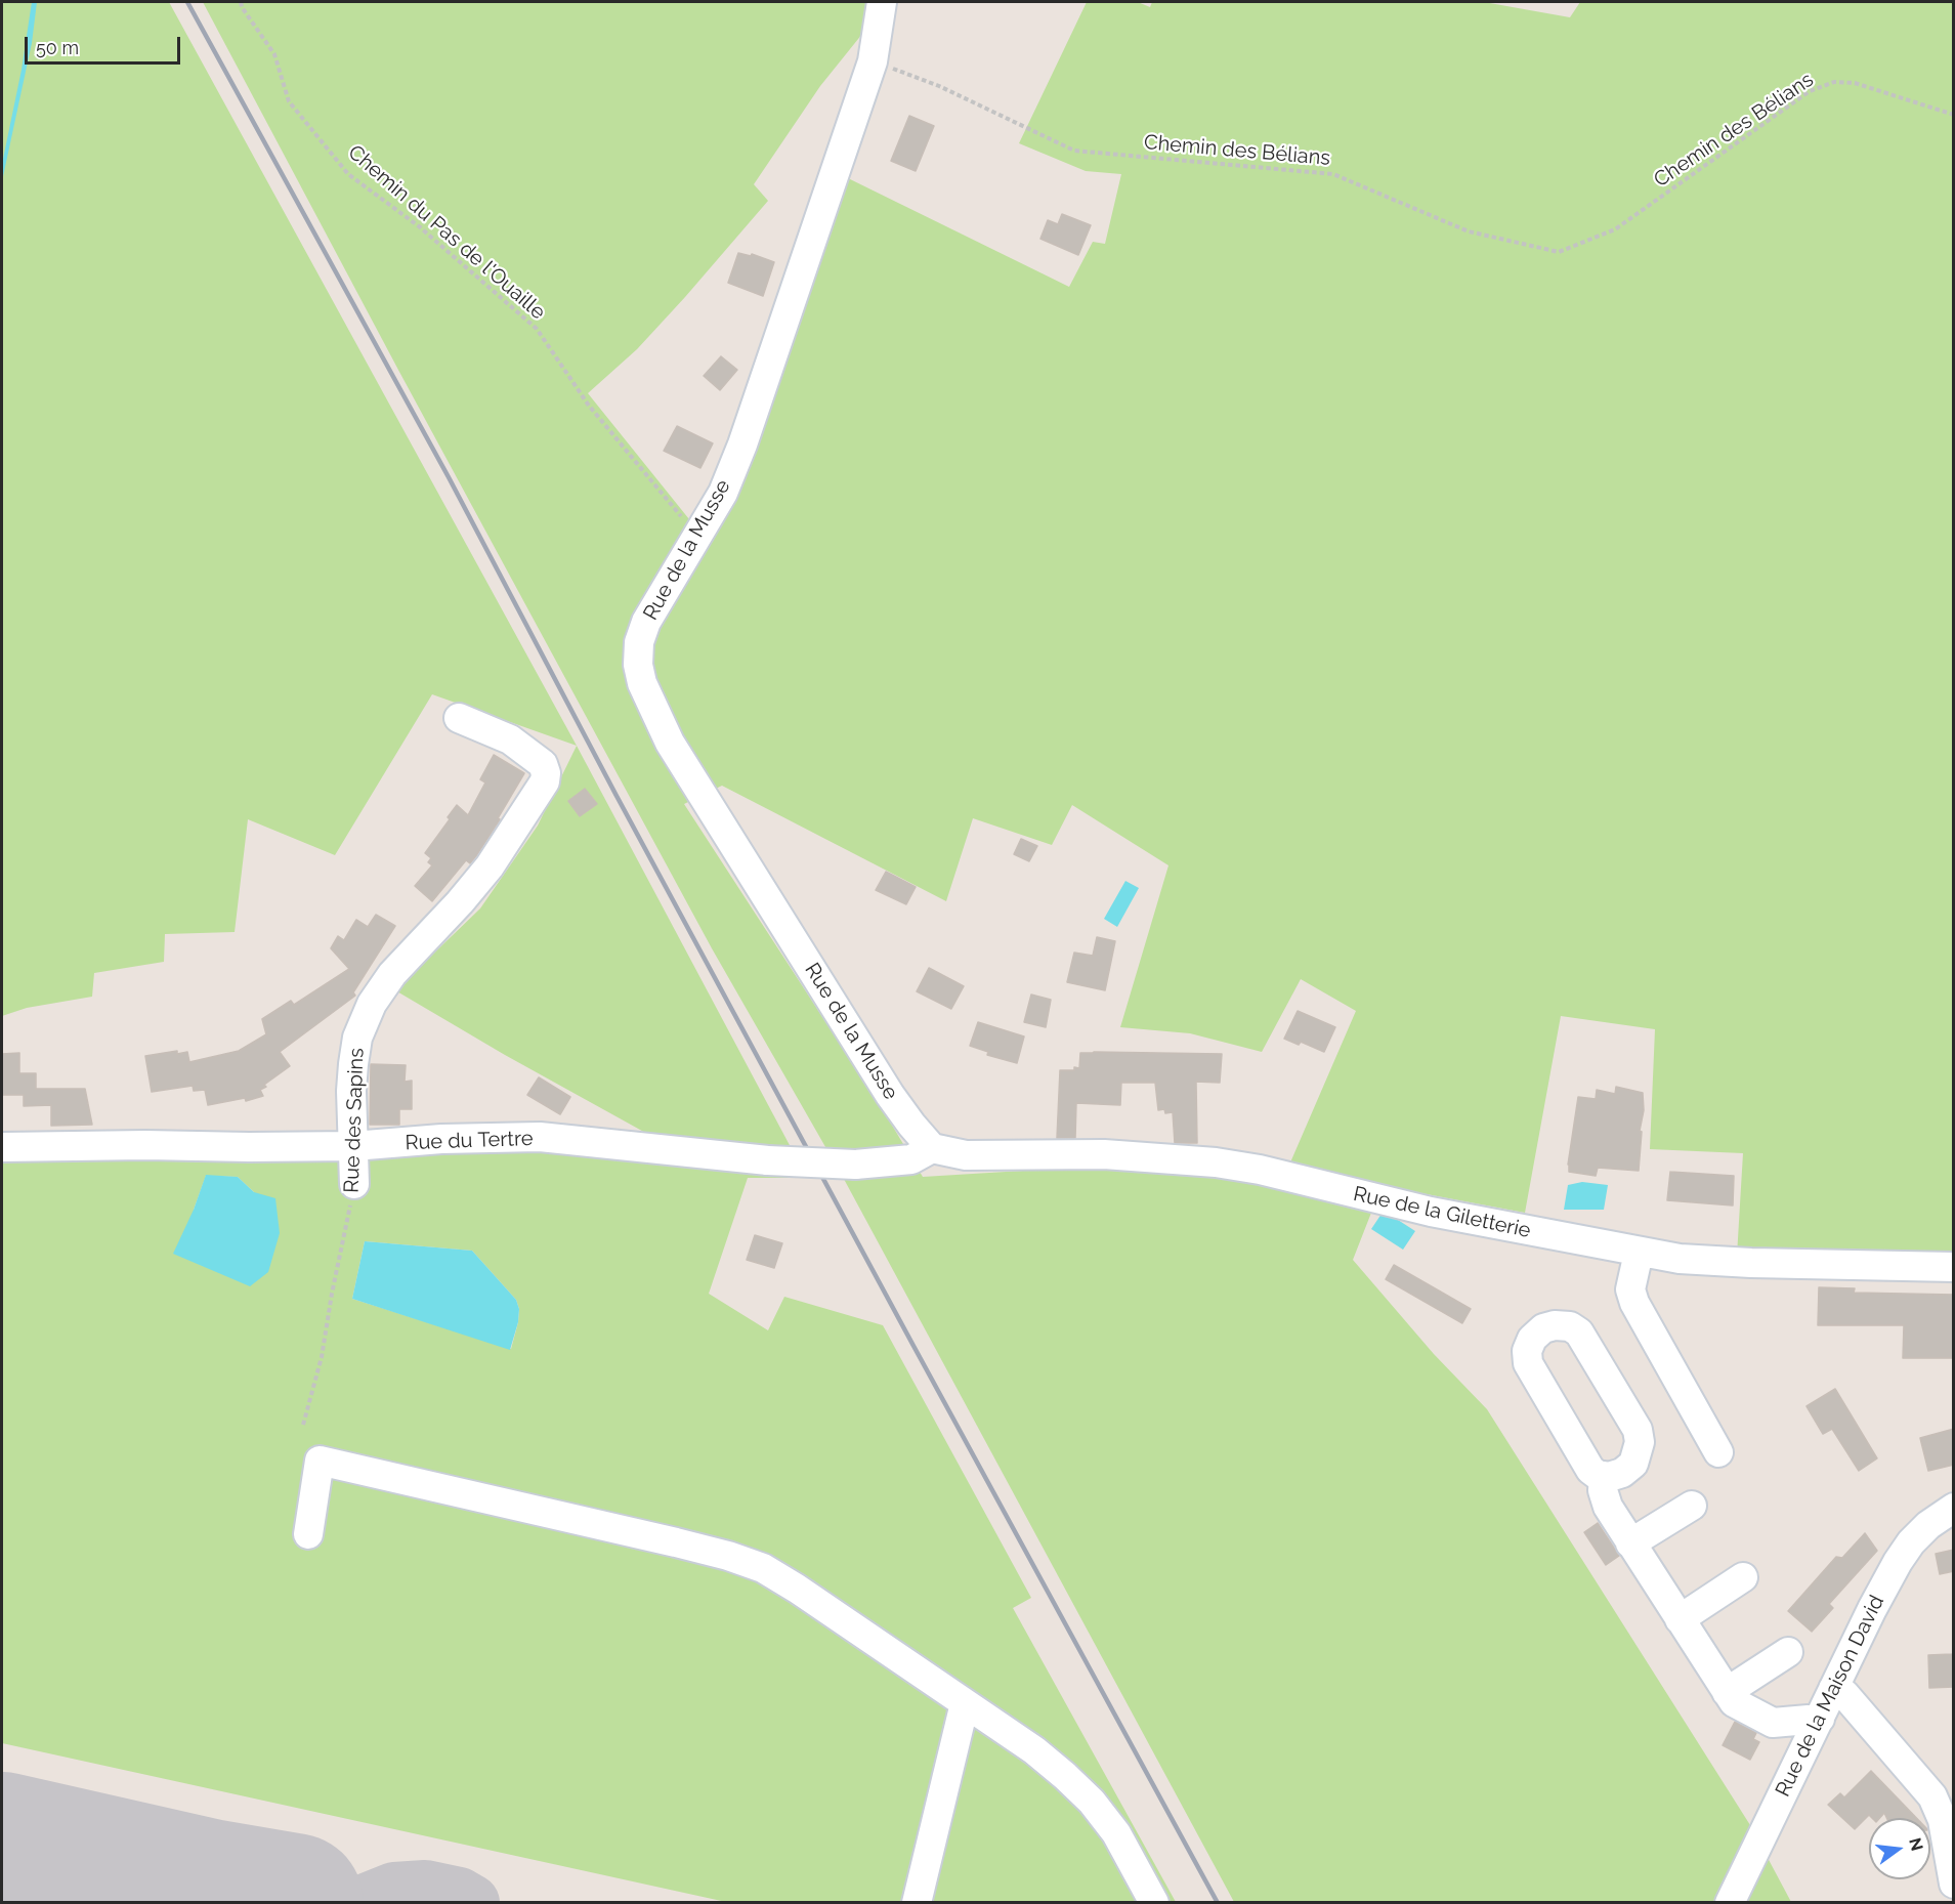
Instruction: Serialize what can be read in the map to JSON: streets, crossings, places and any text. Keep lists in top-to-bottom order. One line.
{"streets":{"street":["Rue de la Musse","Rue des Sapins","Rue du Tertre","Rue de la Giletterie","Rue de la Maison David"],"path":["Chemin des Bélians","Chemin du Pas de l'Ouaille"]},"crossings":[["Chemin des Bélians","Rue de la Musse"],["Chemin du Pas de l'Ouaille","Rue de la Musse"],["Rue de la Musse","Rue du Tertre"],["Rue de la Musse","Rue de la Giletterie"],["Rue des Sapins","Rue du Tertre"],["Rue du Tertre","Rue de la Giletterie"]],"scale_bar":"50 m","north":"right"}
